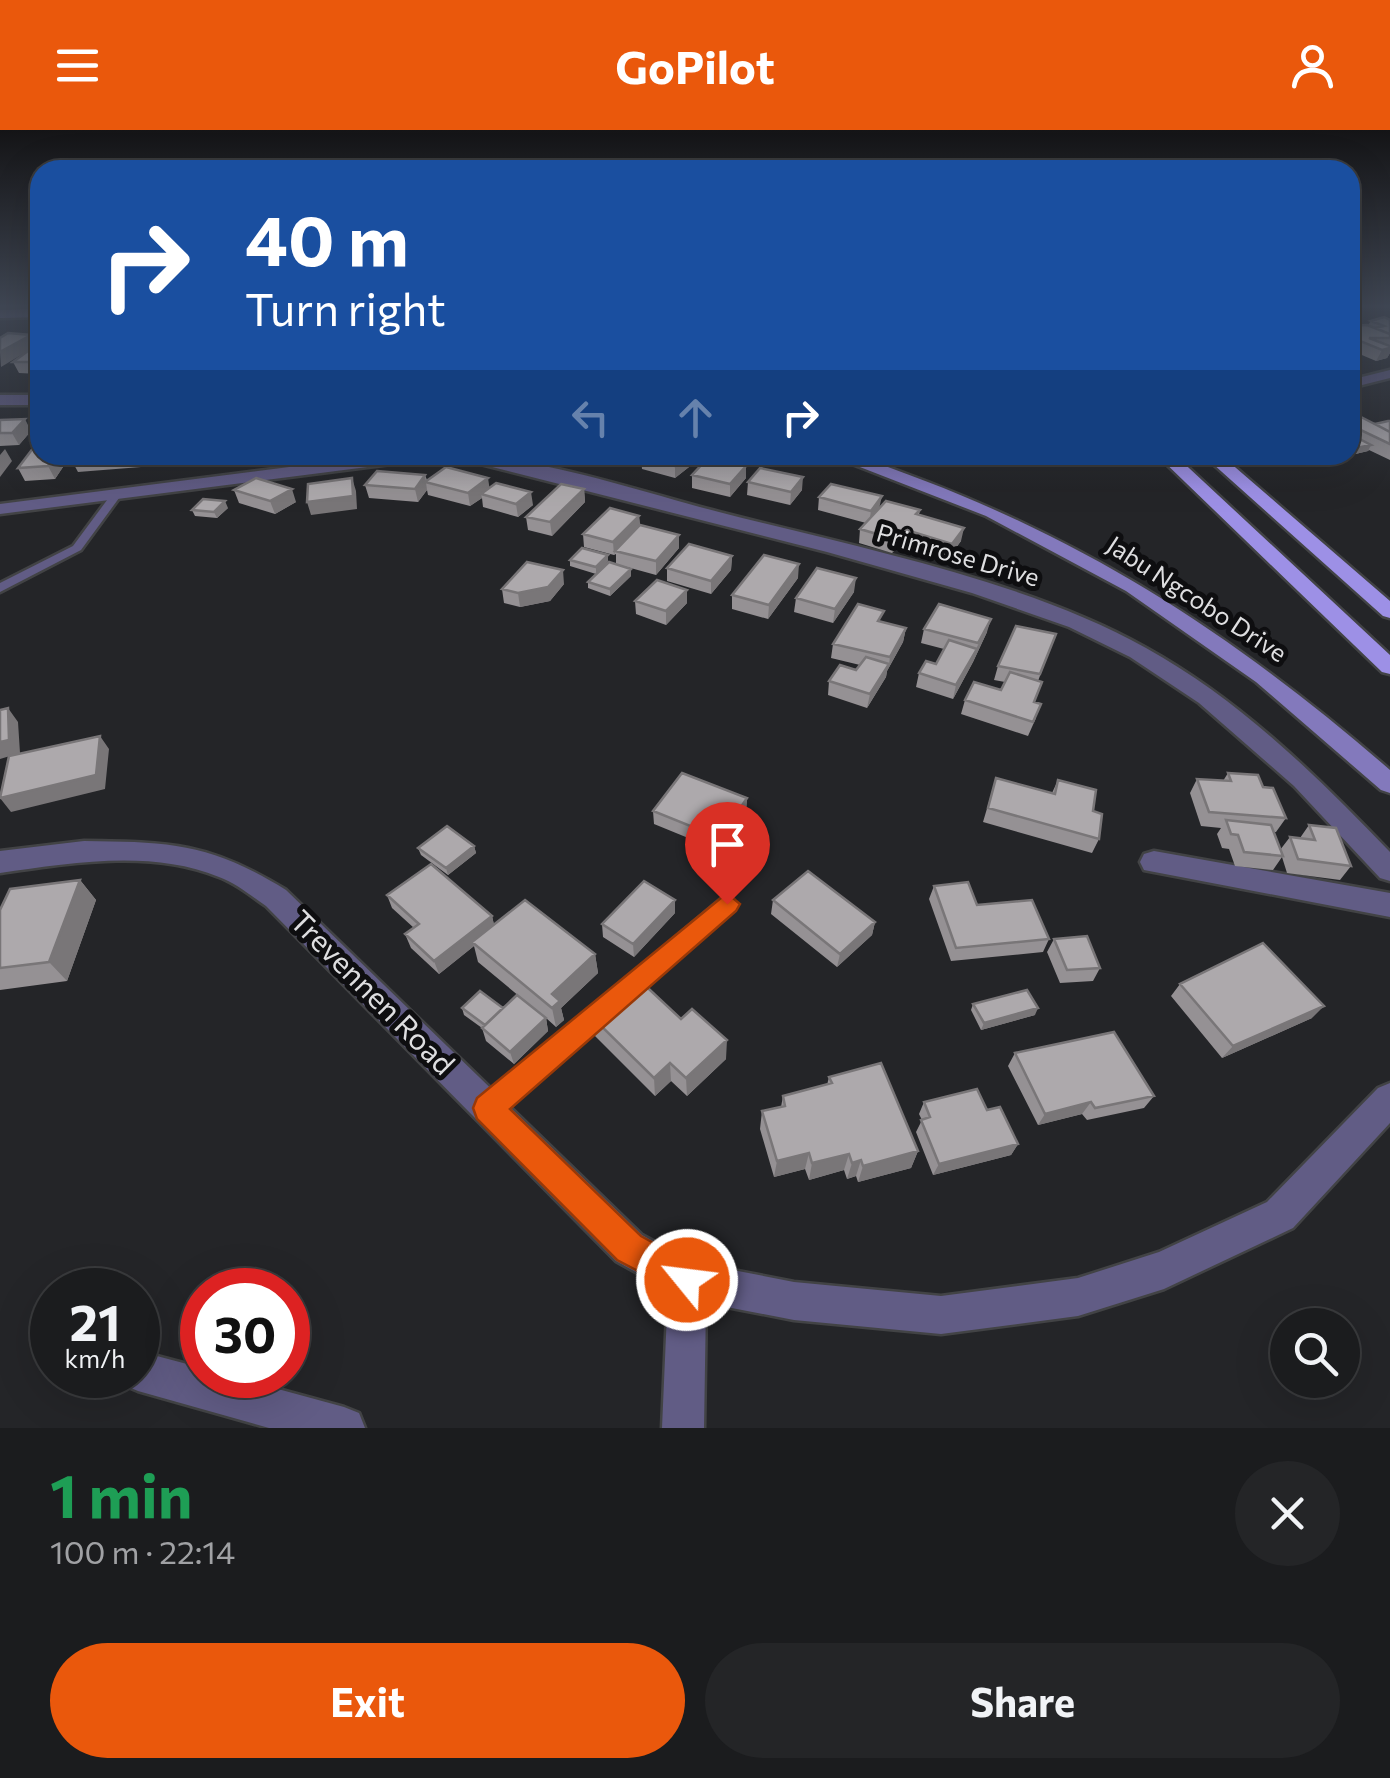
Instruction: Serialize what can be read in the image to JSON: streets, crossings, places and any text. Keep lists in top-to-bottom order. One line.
{"streets":{"main road":["Jabu Ngcobo Drive"],"street":["Primrose Drive","Trevennen Road"]},"page":{"header":"GoPilot","turn":["40 m","Turn right"],"speed":"21 km/h","limit":"30","heading":["1 min","100 m · 22:14"],"buttons":["Exit","Share"]}}
